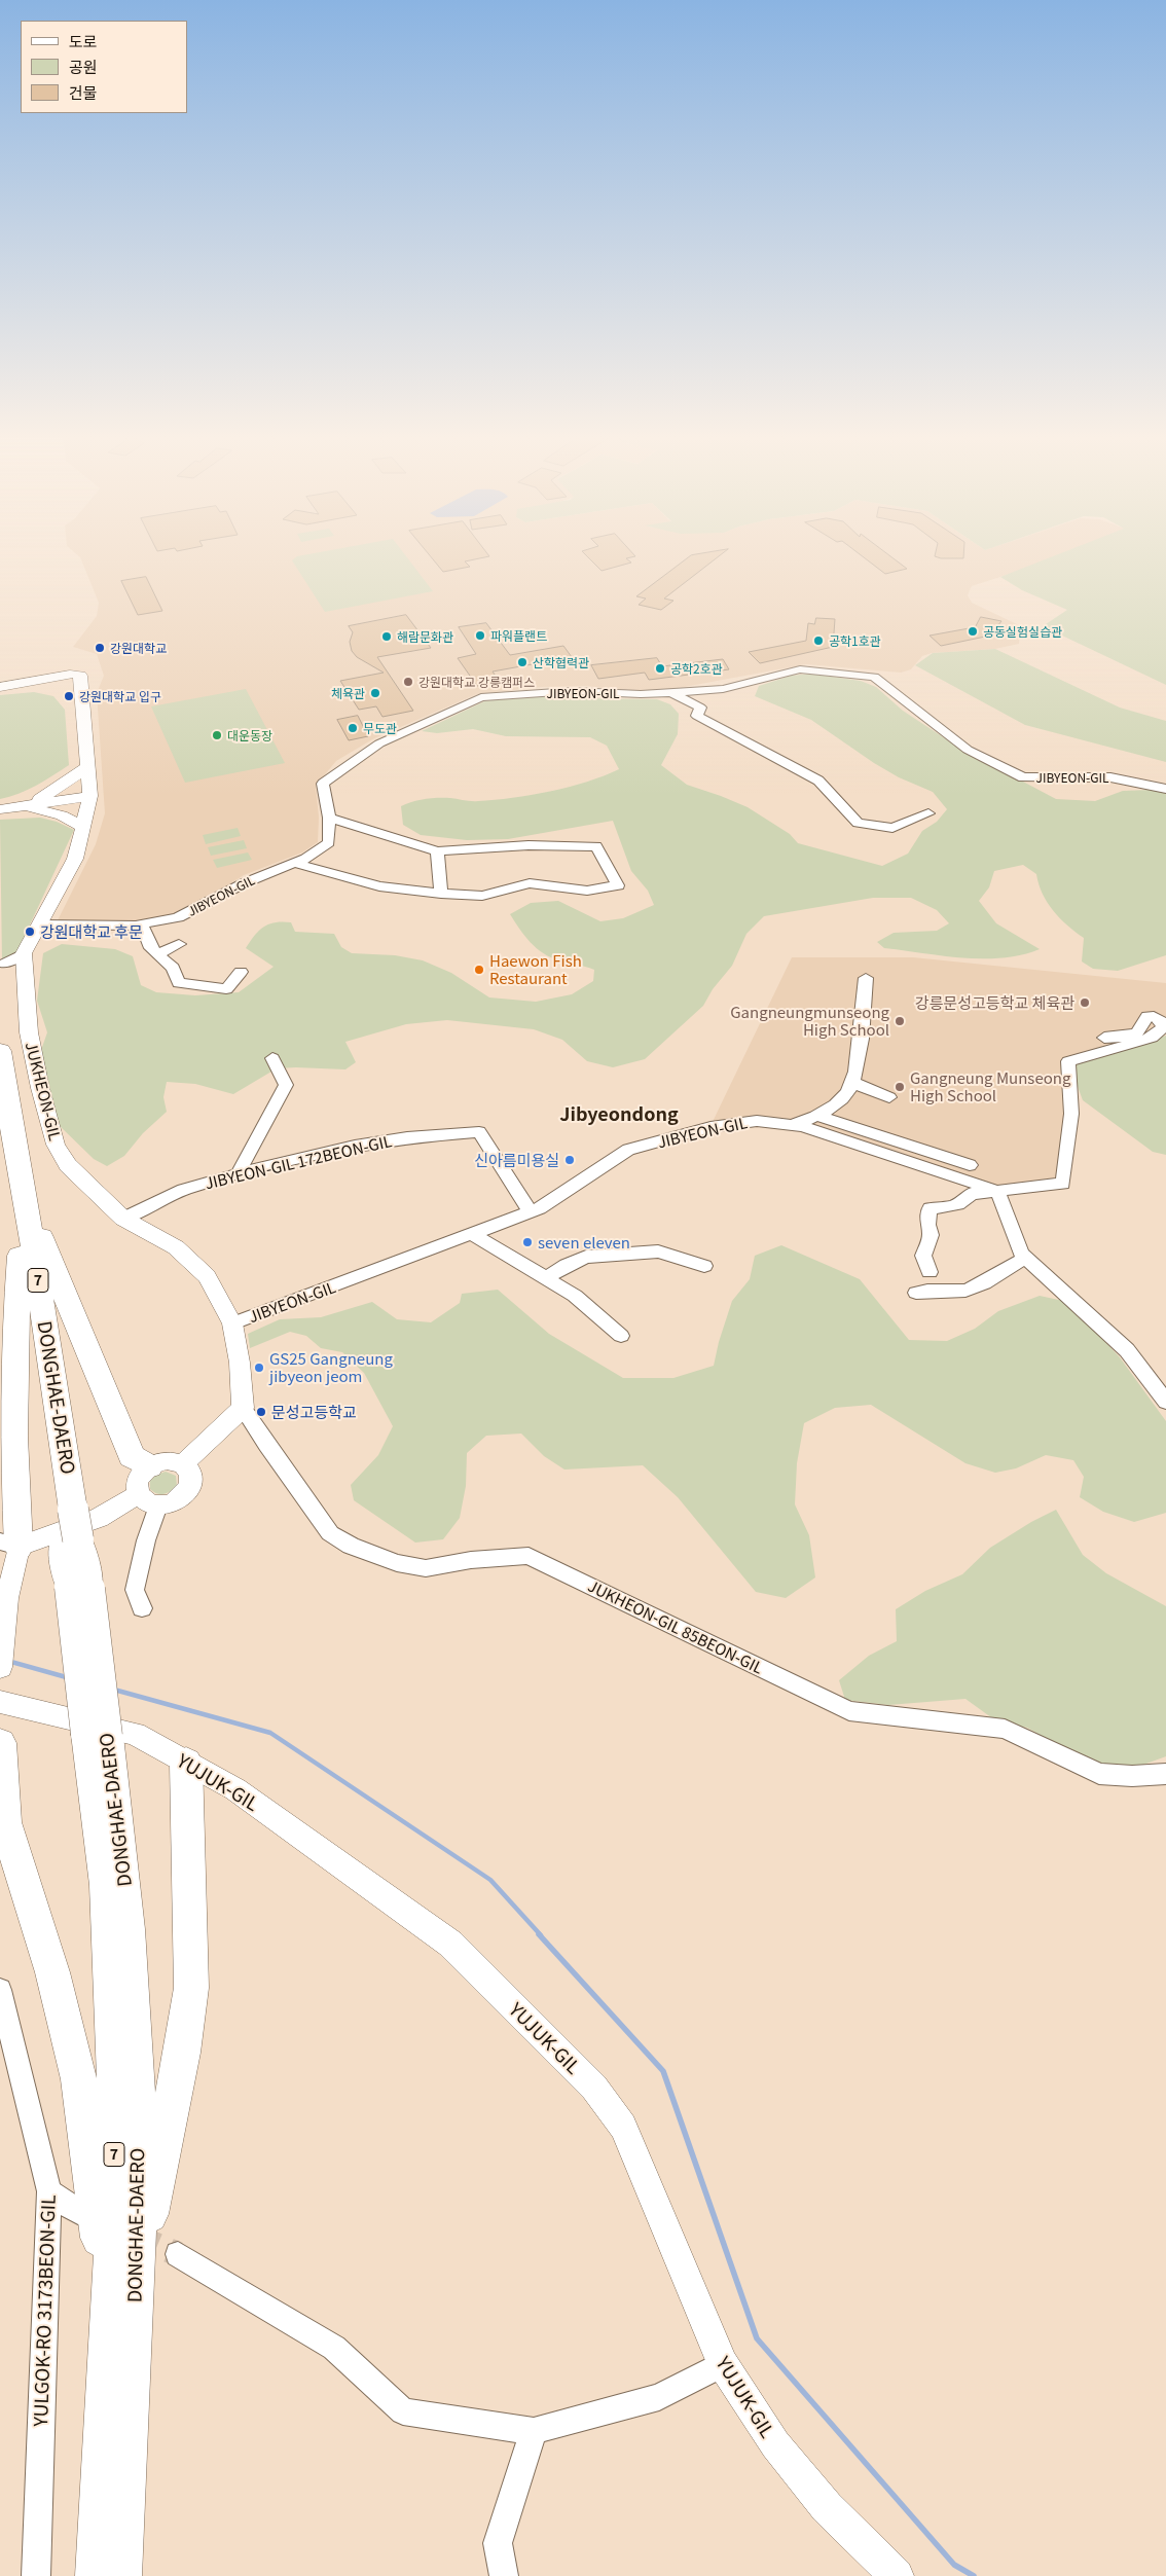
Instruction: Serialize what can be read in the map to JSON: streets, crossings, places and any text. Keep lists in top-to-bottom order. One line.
{"streets":{"main road":["7","DONGHAE-DAERO"],"street":["JIBYEON-GIL","JUKHEON-GIL","JIBYEON-GIL 172BEON-GIL","JUKHEON-GIL 85BEON-GIL","YUJUK-GIL","YULGOK-RO 3173BEON-GIL"]},"crossings":[["JIBYEON-GIL","JUKHEON-GIL"],["JIBYEON-GIL","JIBYEON-GIL 172BEON-GIL"],["JUKHEON-GIL","JIBYEON-GIL 172BEON-GIL"],["JUKHEON-GIL","JUKHEON-GIL 85BEON-GIL"]],"districts":["Jibyeondong"],"places":["공동실험실습관","파워플랜트","해람문화관","공학1호관","강원대학교","산학협력관","공학2호관","강원대학교 강릉캠퍼스","체육관","강원대학교 입구","무도관","대운동장","강원대학교 후문","Haewon Fish Restaurant","강릉문성고등학교 체육관","Gangneungmunseong High School","Gangneung Munseong High School","신아름미용실","seven eleven","GS25 Gangneung jibyeon jeom","문성고등학교"],"legend":["도로","공원","건물"]}
